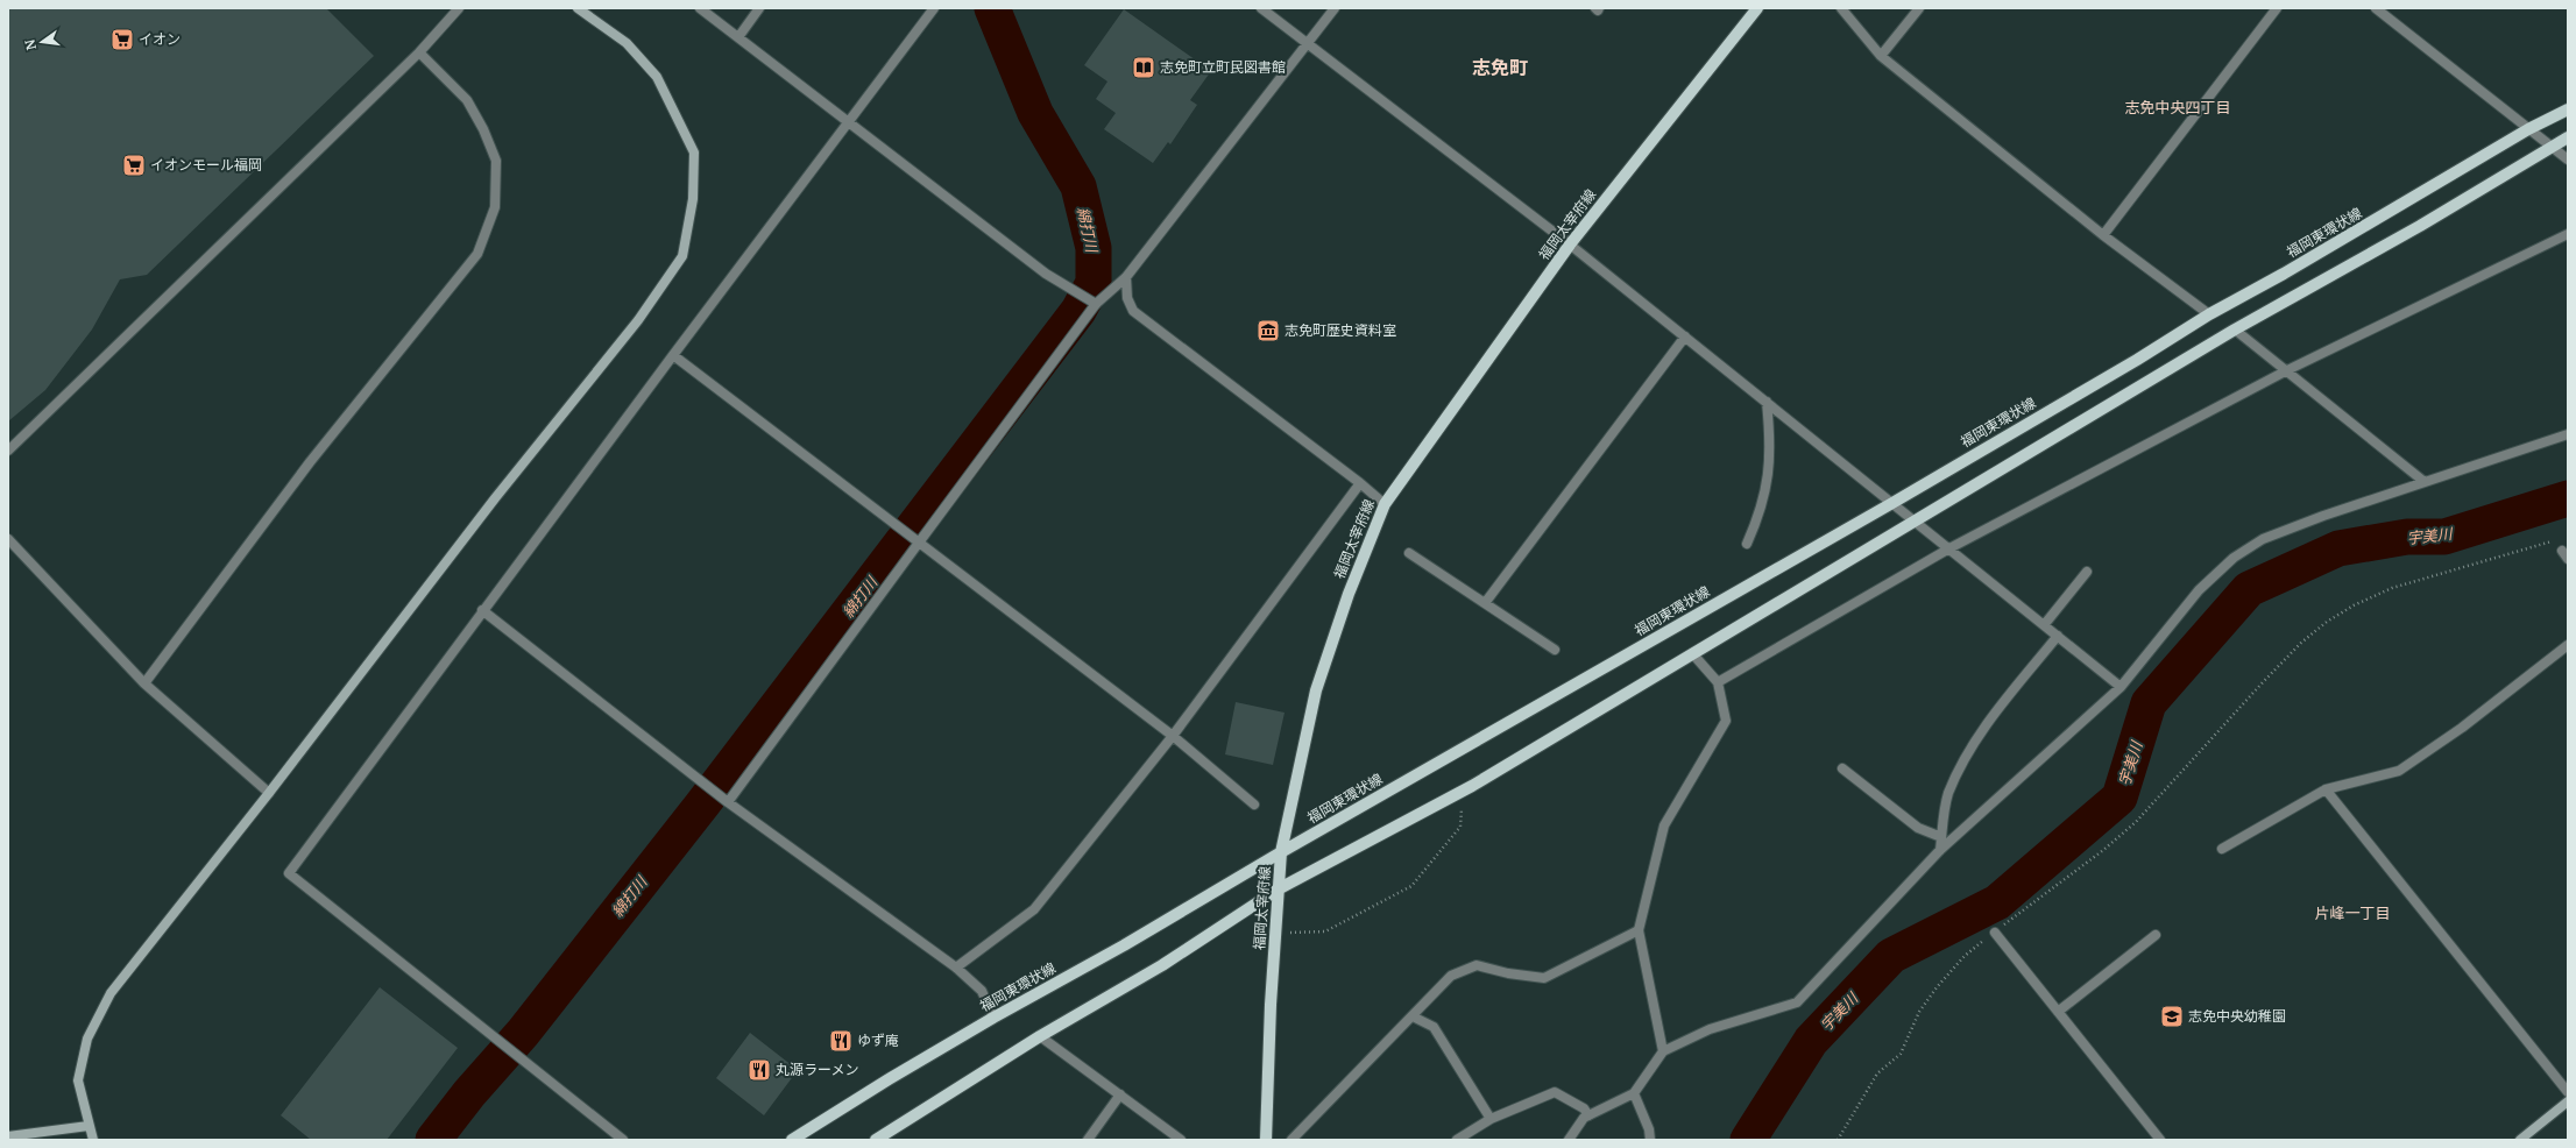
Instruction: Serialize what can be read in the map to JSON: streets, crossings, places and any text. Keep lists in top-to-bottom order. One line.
{"streets":{"main road":["福岡太宰府線","福岡東環状線"]},"crossings":[["福岡太宰府線","福岡東環状線"]],"districts":["志免町","志免中央四丁目","片峰一丁目"],"water":["綿打川","宇美川"],"places":{"supermarket":["イオン","イオンモール福岡"],"library":["志免町立町民図書館"],"museum":["志免町歴史資料室"],"school or university":["志免中央幼稚園"],"restaurant":["ゆず庵","丸源ラーメン"]},"north":"left"}
